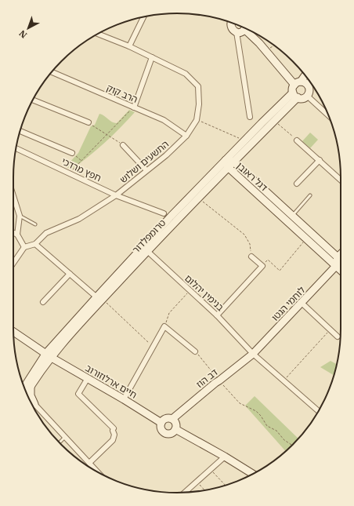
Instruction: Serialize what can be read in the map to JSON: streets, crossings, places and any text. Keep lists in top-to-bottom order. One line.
{"streets":{"street":["הרב קוק","התשעים ושלוש","חפץ מרדכי","דגל ראובן","טרומפלדור","בנימין יהלום","לוחמי הגטו","דב הוז","חיים ארלוזורוב"]},"crossings":[["הרב קוק","התשעים ושלוש"],["התשעים ושלוש","חפץ מרדכי"],["דגל ראובן","טרומפלדור"],["דגל ראובן","לוחמי הגטו"],["טרומפלדור","בנימין יהלום"],["טרומפלדור","חיים ארלוזורוב"],["בנימין יהלום","לוחמי הגטו"],["בנימין יהלום","דב הוז"],["לוחמי הגטו","דב הוז"],["דב הוז","חיים ארלוזורוב"]],"north":"bottom left"}
